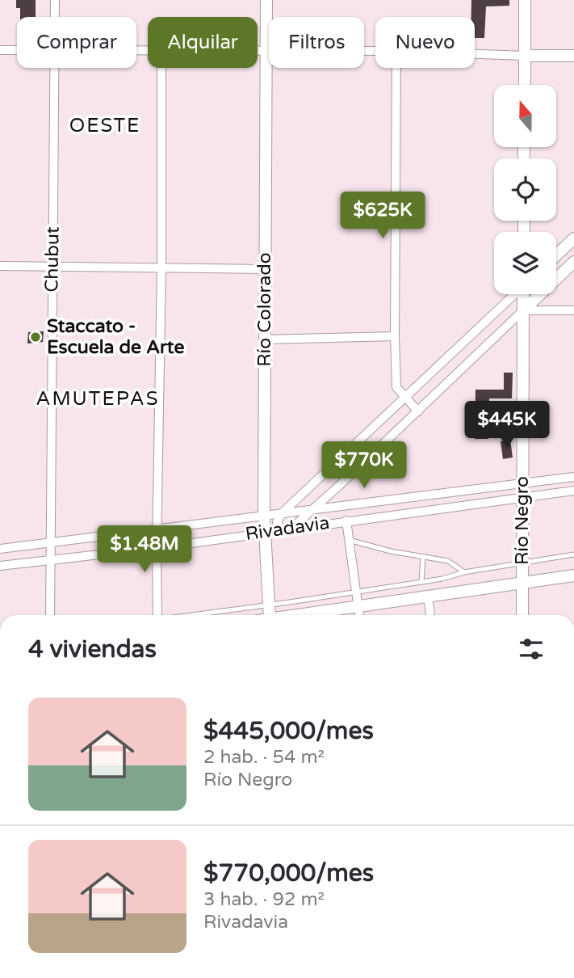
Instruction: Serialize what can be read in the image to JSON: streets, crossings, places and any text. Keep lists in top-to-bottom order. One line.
{"streets":{"street":["Chubut","Río Colorado","Río Negro","Rivadavia"]},"crossings":[["Chubut","Rivadavia"],["Río Colorado","Rivadavia"],["Río Negro","Rivadavia"]],"districts":["OESTE","AMUTEPAS"],"places":["Staccato - Escuela de Arte"],"north":"top","page":{"chip":["Comprar","Alquilar","Filtros","Nuevo"],"price":["$625K","$445K","$770K","$1.48M"],"heading":"4 viviendas","list":[{"name":"$445,000/mes","note":"2 hab. · 54 m² · Río Negro"},{"name":"$770,000/mes","note":"3 hab. · 92 m² · Rivadavia"}]}}
